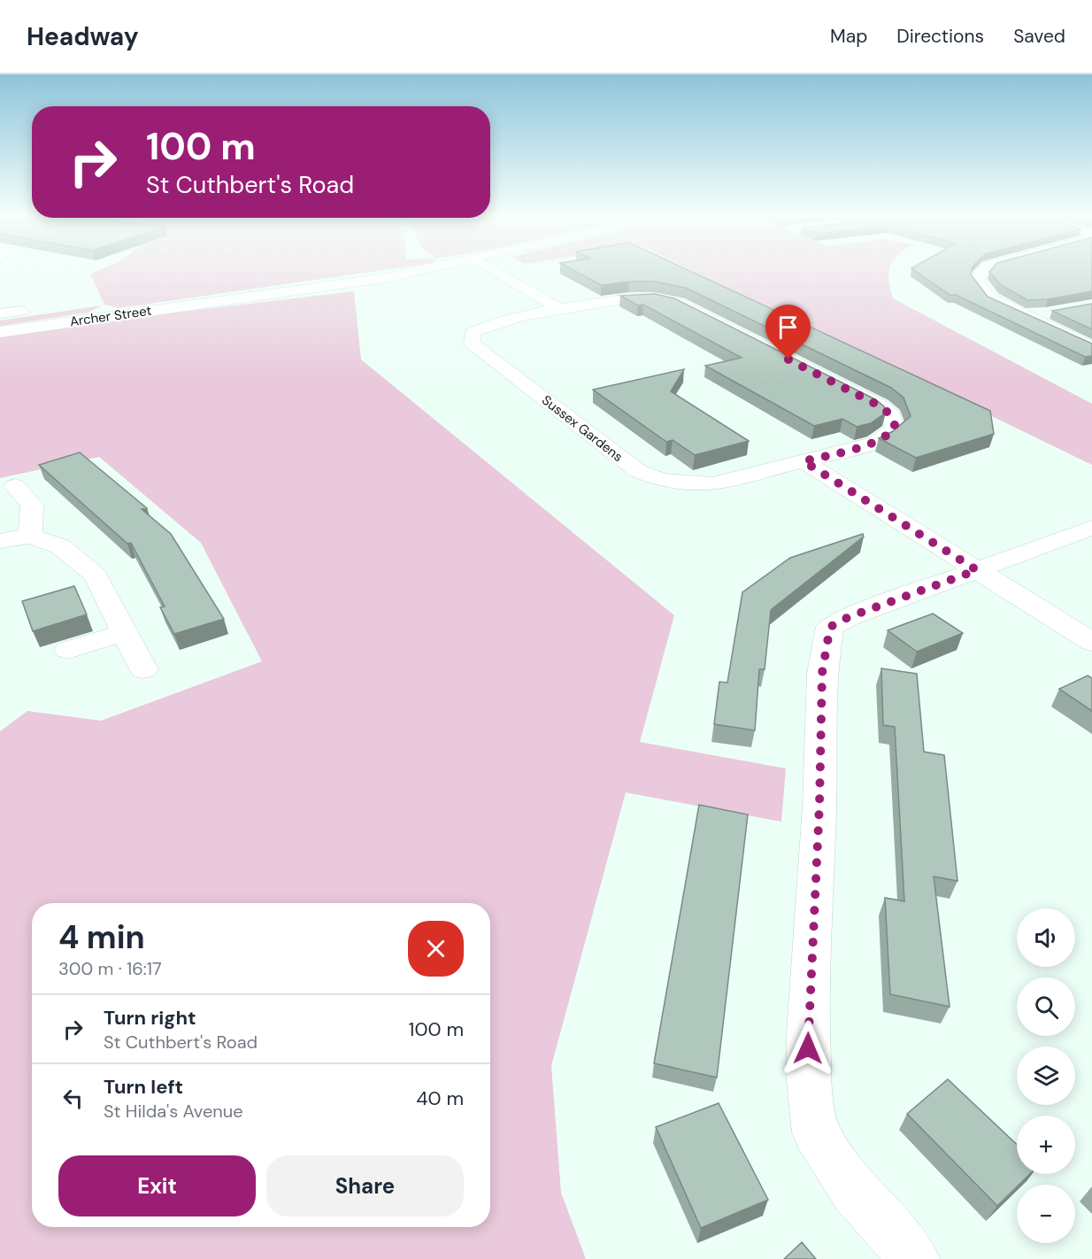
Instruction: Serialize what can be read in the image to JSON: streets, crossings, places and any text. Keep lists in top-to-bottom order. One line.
{"streets":{"street":["Archer Street","Sussex Gardens"]},"page":{"header":"Headway","nav":["Map","Directions","Saved"],"turn":["100 m","St Cuthbert's Road"],"heading":["4 min","300 m · 16:17"],"map_buttons":["+","−"],"list":[{"name":"Turn right","note":"St Cuthbert's Road","value":"100 m"},{"name":"Turn left","note":"St Hilda's Avenue","value":"40 m"}],"buttons":["Exit","Share"]}}
